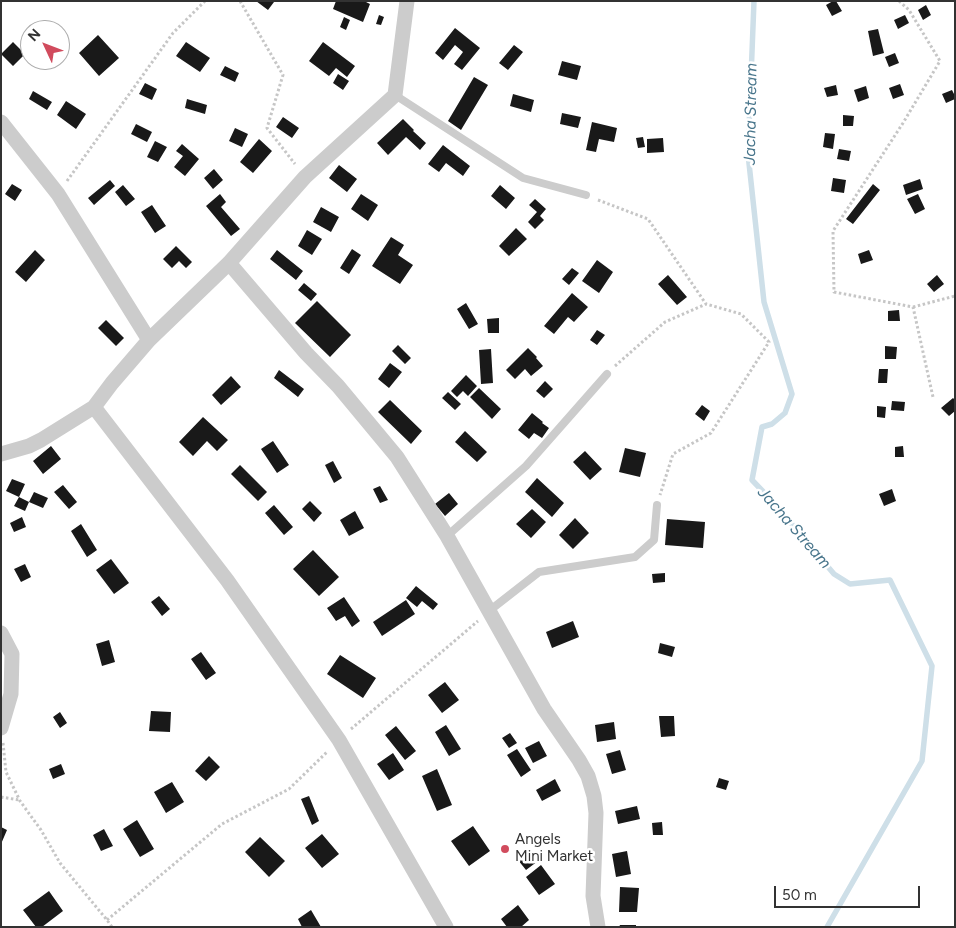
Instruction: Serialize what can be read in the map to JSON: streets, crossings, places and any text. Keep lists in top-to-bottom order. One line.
{"water":["Jacha Stream"],"places":["Angels Mini Market"],"scale_bar":"50 m","north":"top left"}
